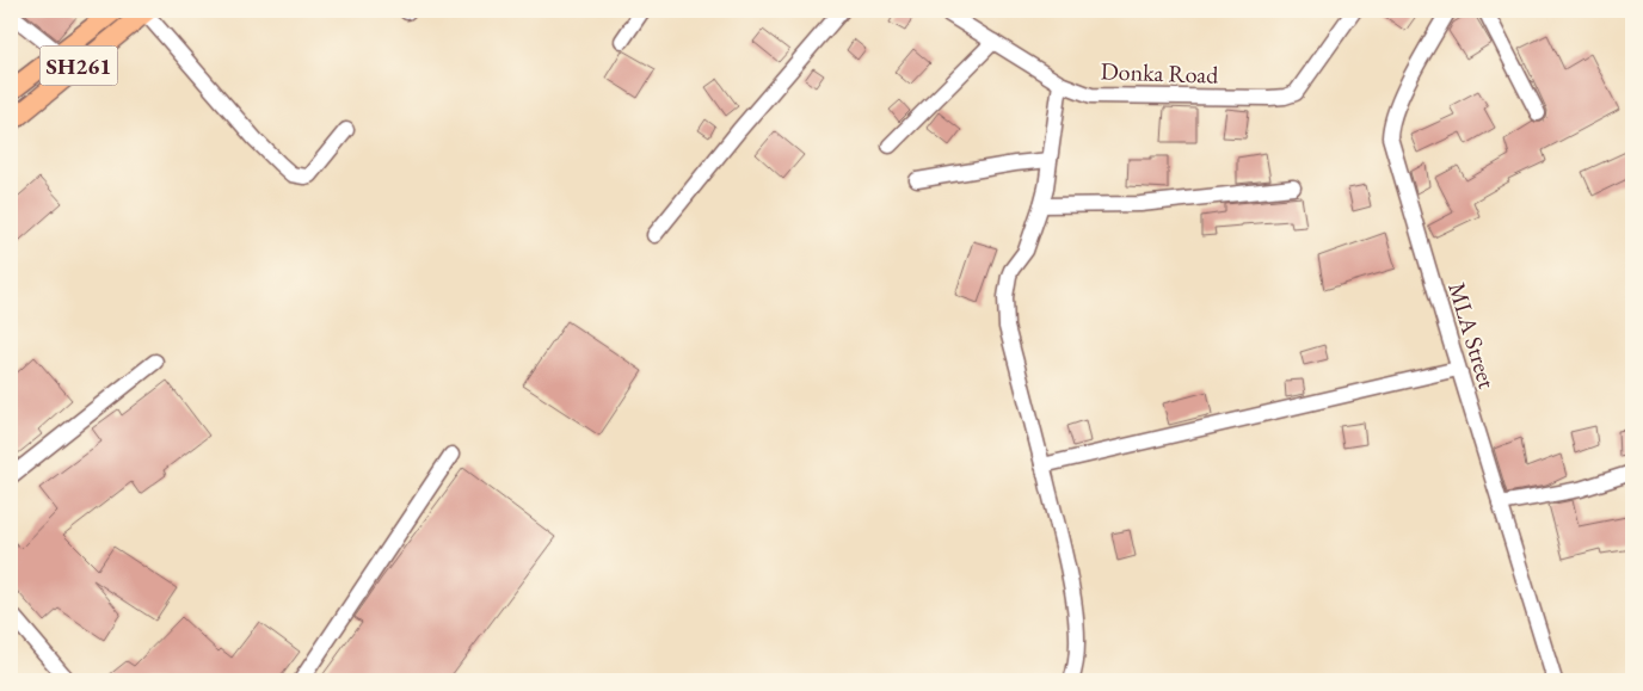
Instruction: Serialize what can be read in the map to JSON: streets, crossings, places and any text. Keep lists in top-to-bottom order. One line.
{"streets":{"main road":["SH261"],"street":["Donka Road","MLA Street"]}}
